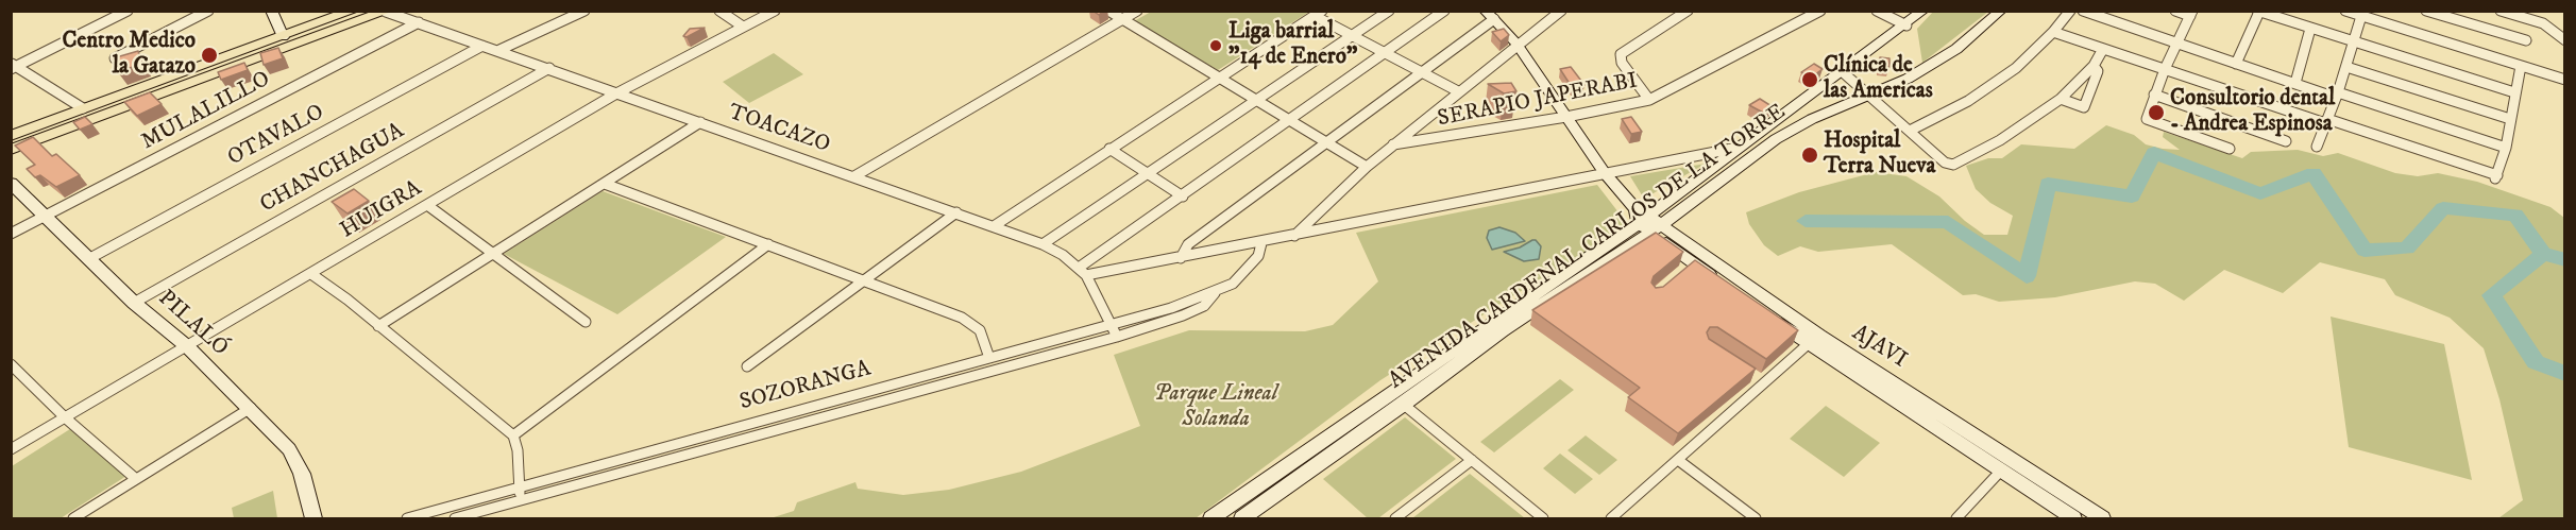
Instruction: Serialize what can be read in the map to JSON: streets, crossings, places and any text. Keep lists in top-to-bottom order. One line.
{"streets":{"street":["SERAPIO JAPERABI","MULALILLO","TOACAZO","OTAVALO","CHANCHAGUA","HUIGRA","AVENIDA CARDENAL CARLOS DE LA TORRE","PILALÓ","AJAVI","SOZORANGA"]},"crossings":[["SERAPIO JAPERABI","AJAVI"],["MULALILLO","TOACAZO"],["MULALILLO","PILALÓ"],["TOACAZO","OTAVALO"],["TOACAZO","CHANCHAGUA"],["TOACAZO","HUIGRA"],["TOACAZO","SOZORANGA"],["OTAVALO","PILALÓ"],["CHANCHAGUA","PILALÓ"],["HUIGRA","PILALÓ"],["AVENIDA CARDENAL CARLOS DE LA TORRE","AJAVI"]],"parks":["Parque Lineal Solanda"],"places":["Liga barrial \"14 de Enero\"","Centro Medico la Gatazo","Clínica de las Americas","Consultorio dental - Andrea Espinosa","Hospital Terra Nueva"]}
